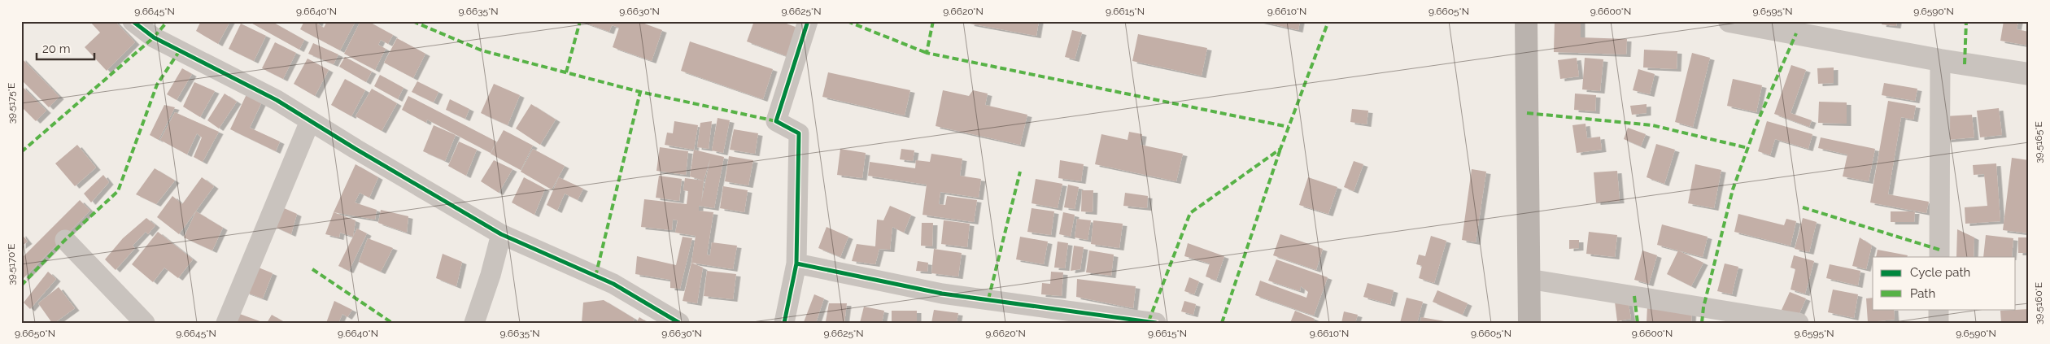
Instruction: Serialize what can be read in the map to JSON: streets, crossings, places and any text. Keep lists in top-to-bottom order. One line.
{"legend":["Cycle path","Path"],"scale_bar":"20 m","coordinates":["9.6645°N","9.6640°N","9.6635°N","9.6630°N","9.6625°N","9.6620°N","9.6615°N","9.6610°N","9.6605°N","9.6600°N","9.6595°N","9.6590°N","39.5175°E","39.5165°E","39.5170°E","39.5160°E","9.6650°N"]}
